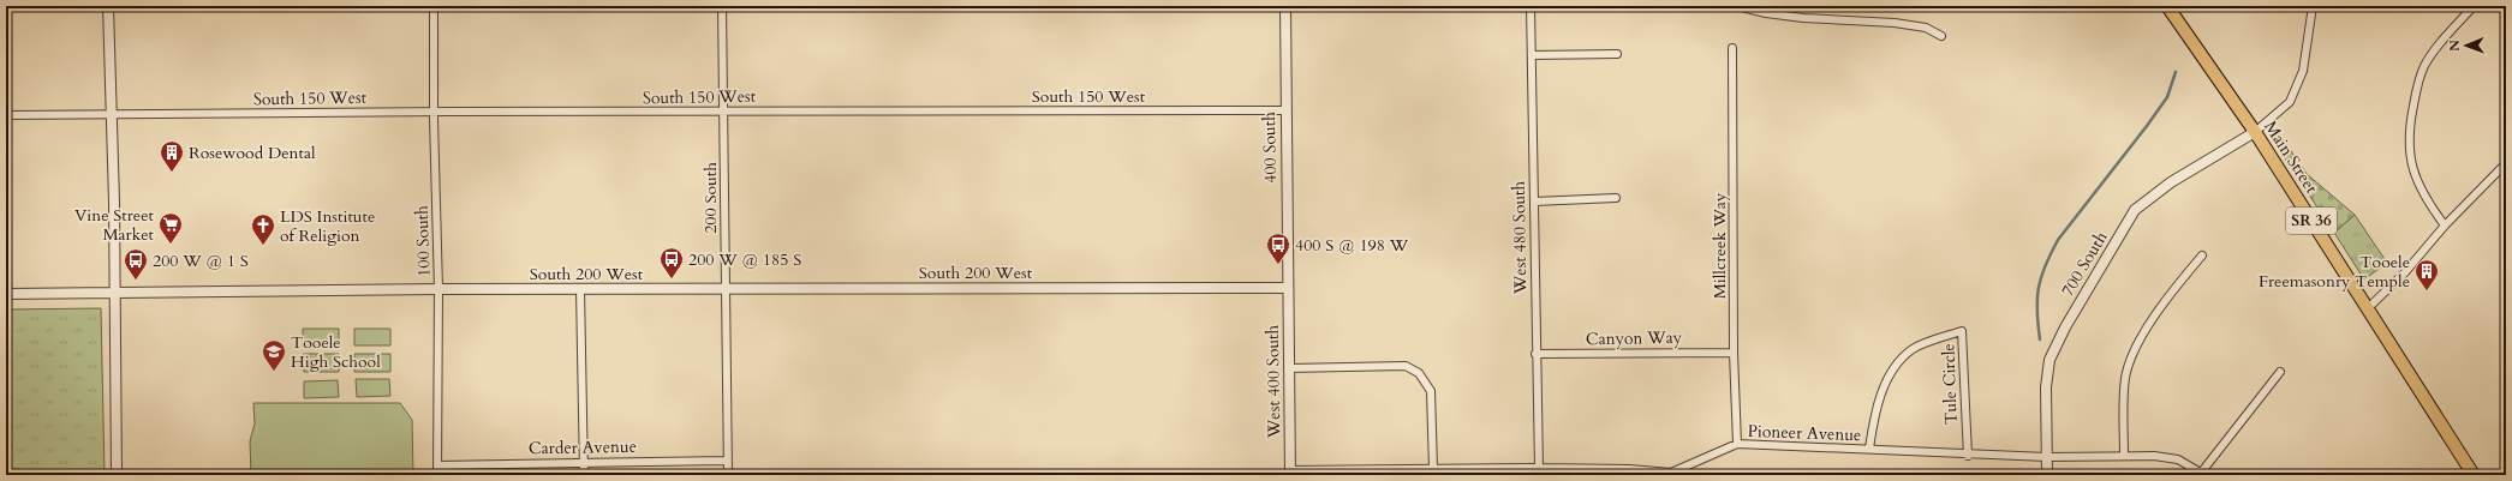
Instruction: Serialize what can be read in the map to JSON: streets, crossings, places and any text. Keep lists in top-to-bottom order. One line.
{"streets":{"highway":["Main Street","SR 36"],"street":["South 150 West","400 South","200 South","West 480 South","100 South","Millcreek Way","700 South","South 200 West","Canyon Way","West 400 South","Tule Circle","Pioneer Avenue","Carder Avenue"]},"crossings":[["South 150 West","400 South"],["South 150 West","200 South"],["South 150 West","100 South"],["400 South","South 200 West"],["400 South","West 400 South"],["Main Street","700 South"],["200 South","South 200 West"],["200 South","Carder Avenue"],["West 480 South","Canyon Way"],["West 480 South","Pioneer Avenue"],["100 South","South 200 West"],["100 South","Carder Avenue"],["Millcreek Way","Canyon Way"],["Millcreek Way","Pioneer Avenue"],["700 South","Pioneer Avenue"],["South 200 West","West 400 South"],["West 400 South","Pioneer Avenue"],["Tule Circle","Pioneer Avenue"]],"places":{"building":["Rosewood Dental","Tooele Freemasonry Temple"],"supermarket":["Vine Street Market"],"church":["LDS Institute of Religion"],"bus stop":["400 S @ 198 W","200 W @ 185 S","200 W @ 1 S"],"school or university":["Tooele High School"]},"north":"left"}
